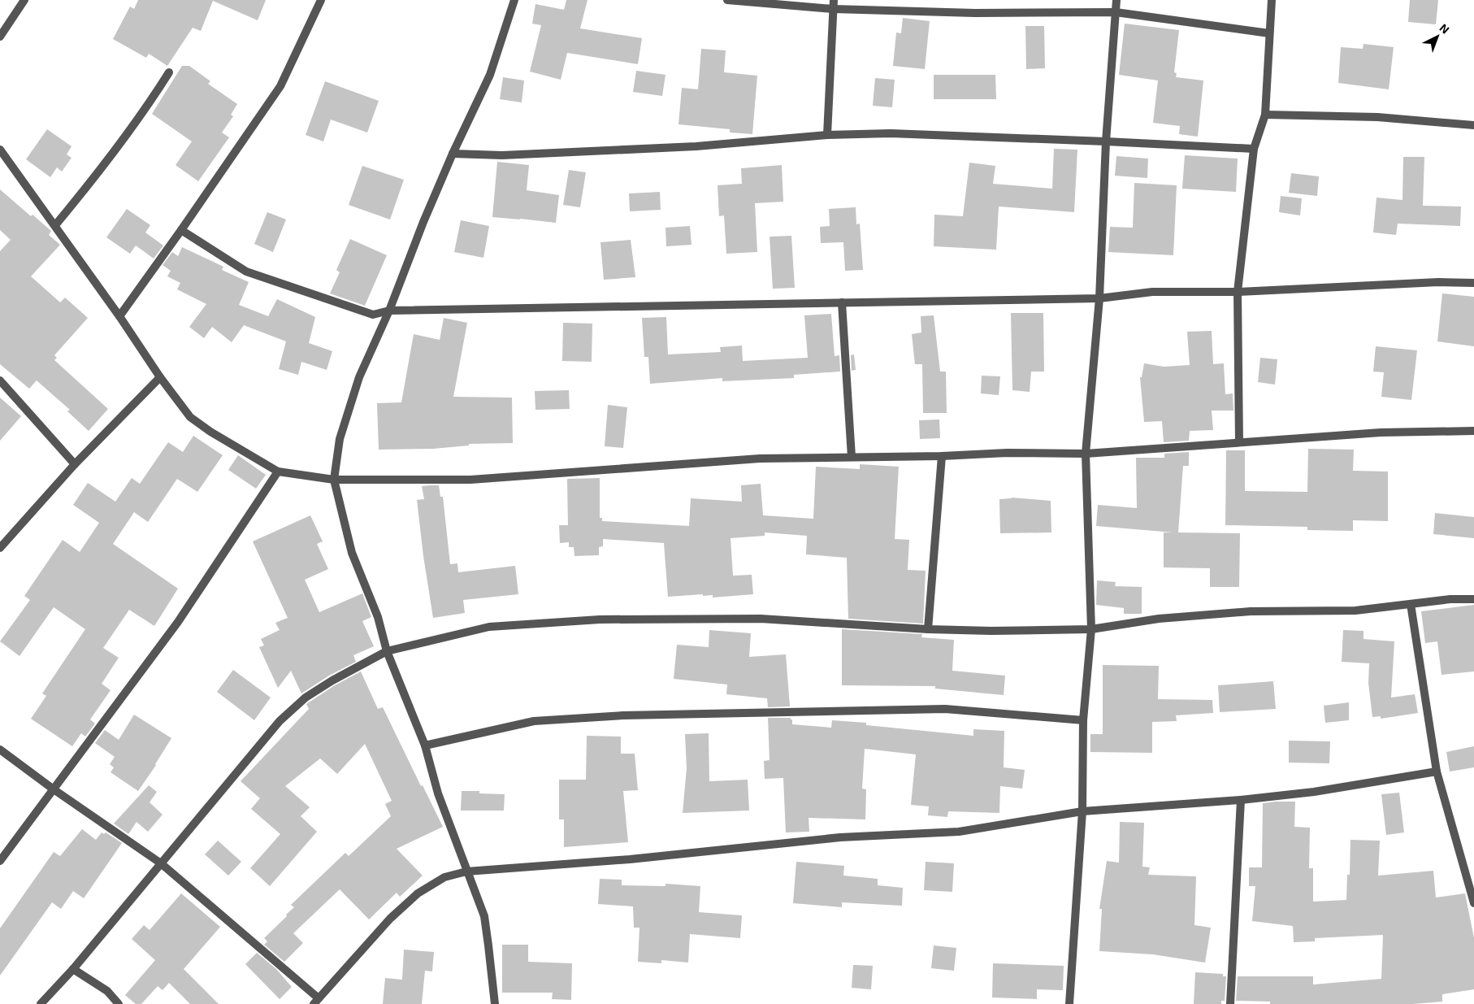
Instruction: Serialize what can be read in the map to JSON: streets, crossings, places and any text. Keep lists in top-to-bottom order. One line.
{"north":"top right"}
